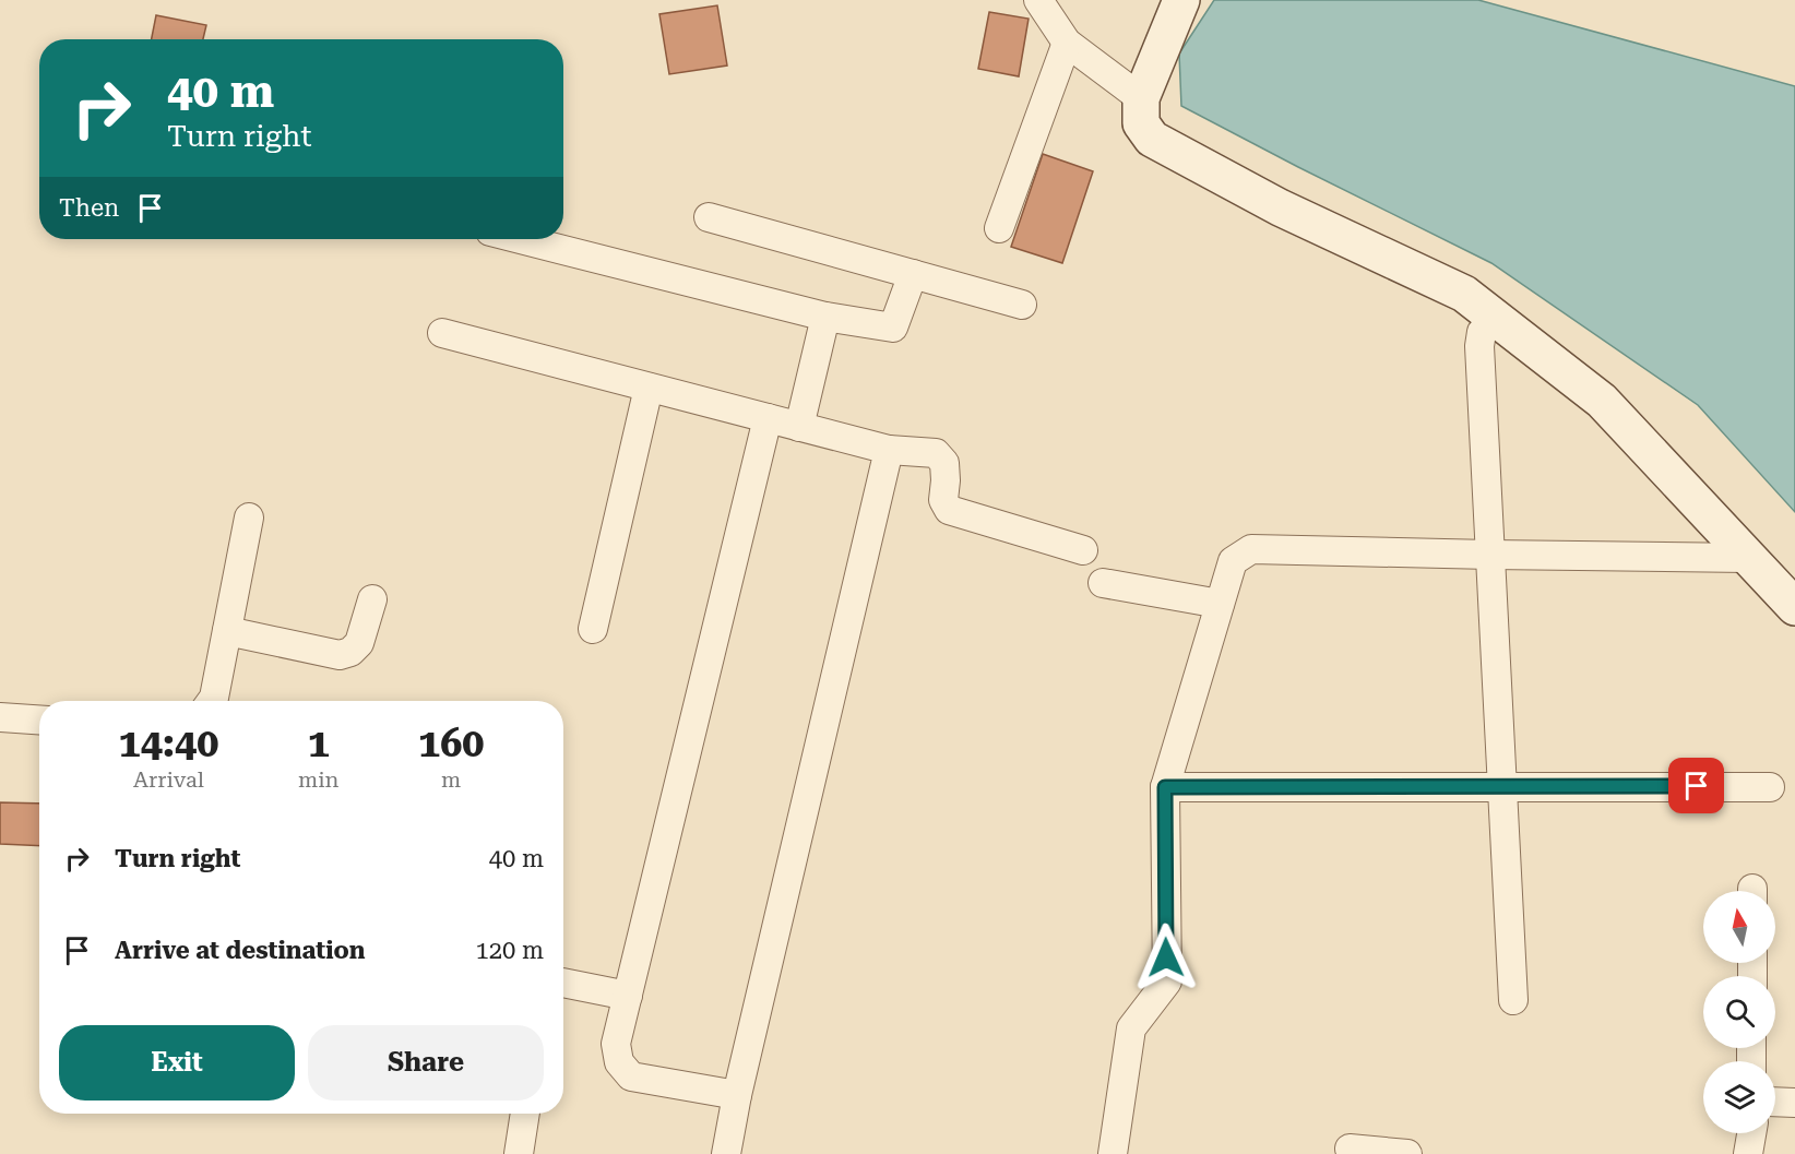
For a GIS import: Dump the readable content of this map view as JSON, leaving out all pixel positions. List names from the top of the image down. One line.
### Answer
{"north":"top","page":{"turn":["40 m","Turn right"],"then":"Then","eta":["14:40","Arrival","1","min","160","m"],"list":[{"name":"Turn right","value":"40 m"},{"name":"Arrive at destination","value":"120 m"}],"buttons":["Exit","Share"]}}
